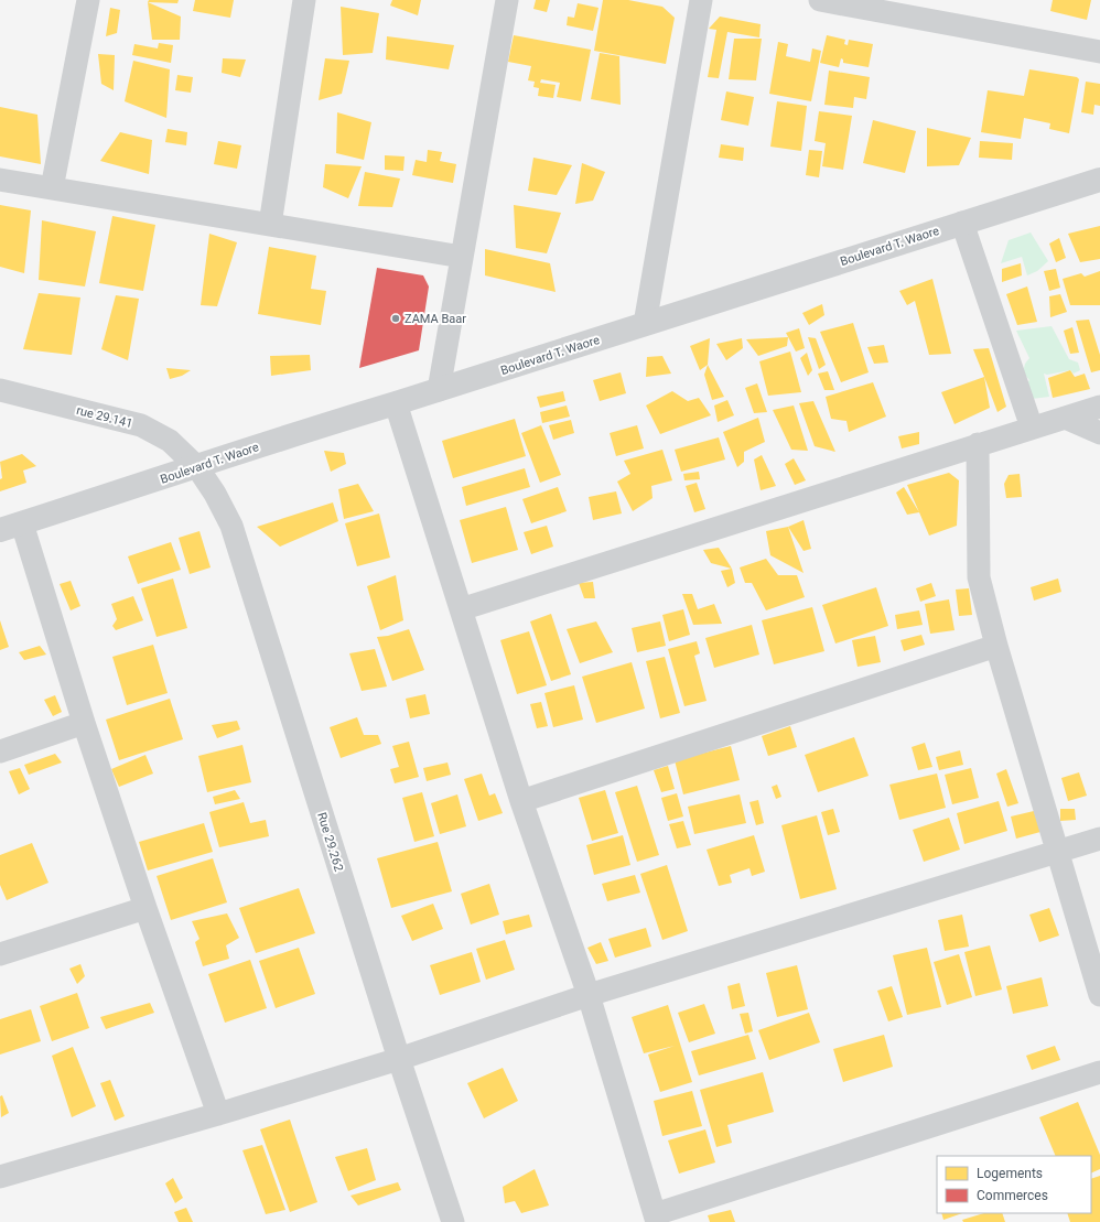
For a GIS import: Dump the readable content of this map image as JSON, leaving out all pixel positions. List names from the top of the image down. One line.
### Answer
{"streets":{"street":["Boulevard T. Waore","rue 29.141","Rue 29.262"]},"crossings":[["Boulevard T. Waore","rue 29.141"],["Boulevard T. Waore","Rue 29.262"],["rue 29.141","Rue 29.262"]],"places":["ZAMA Baar"],"legend":["Logements","Commerces"]}
